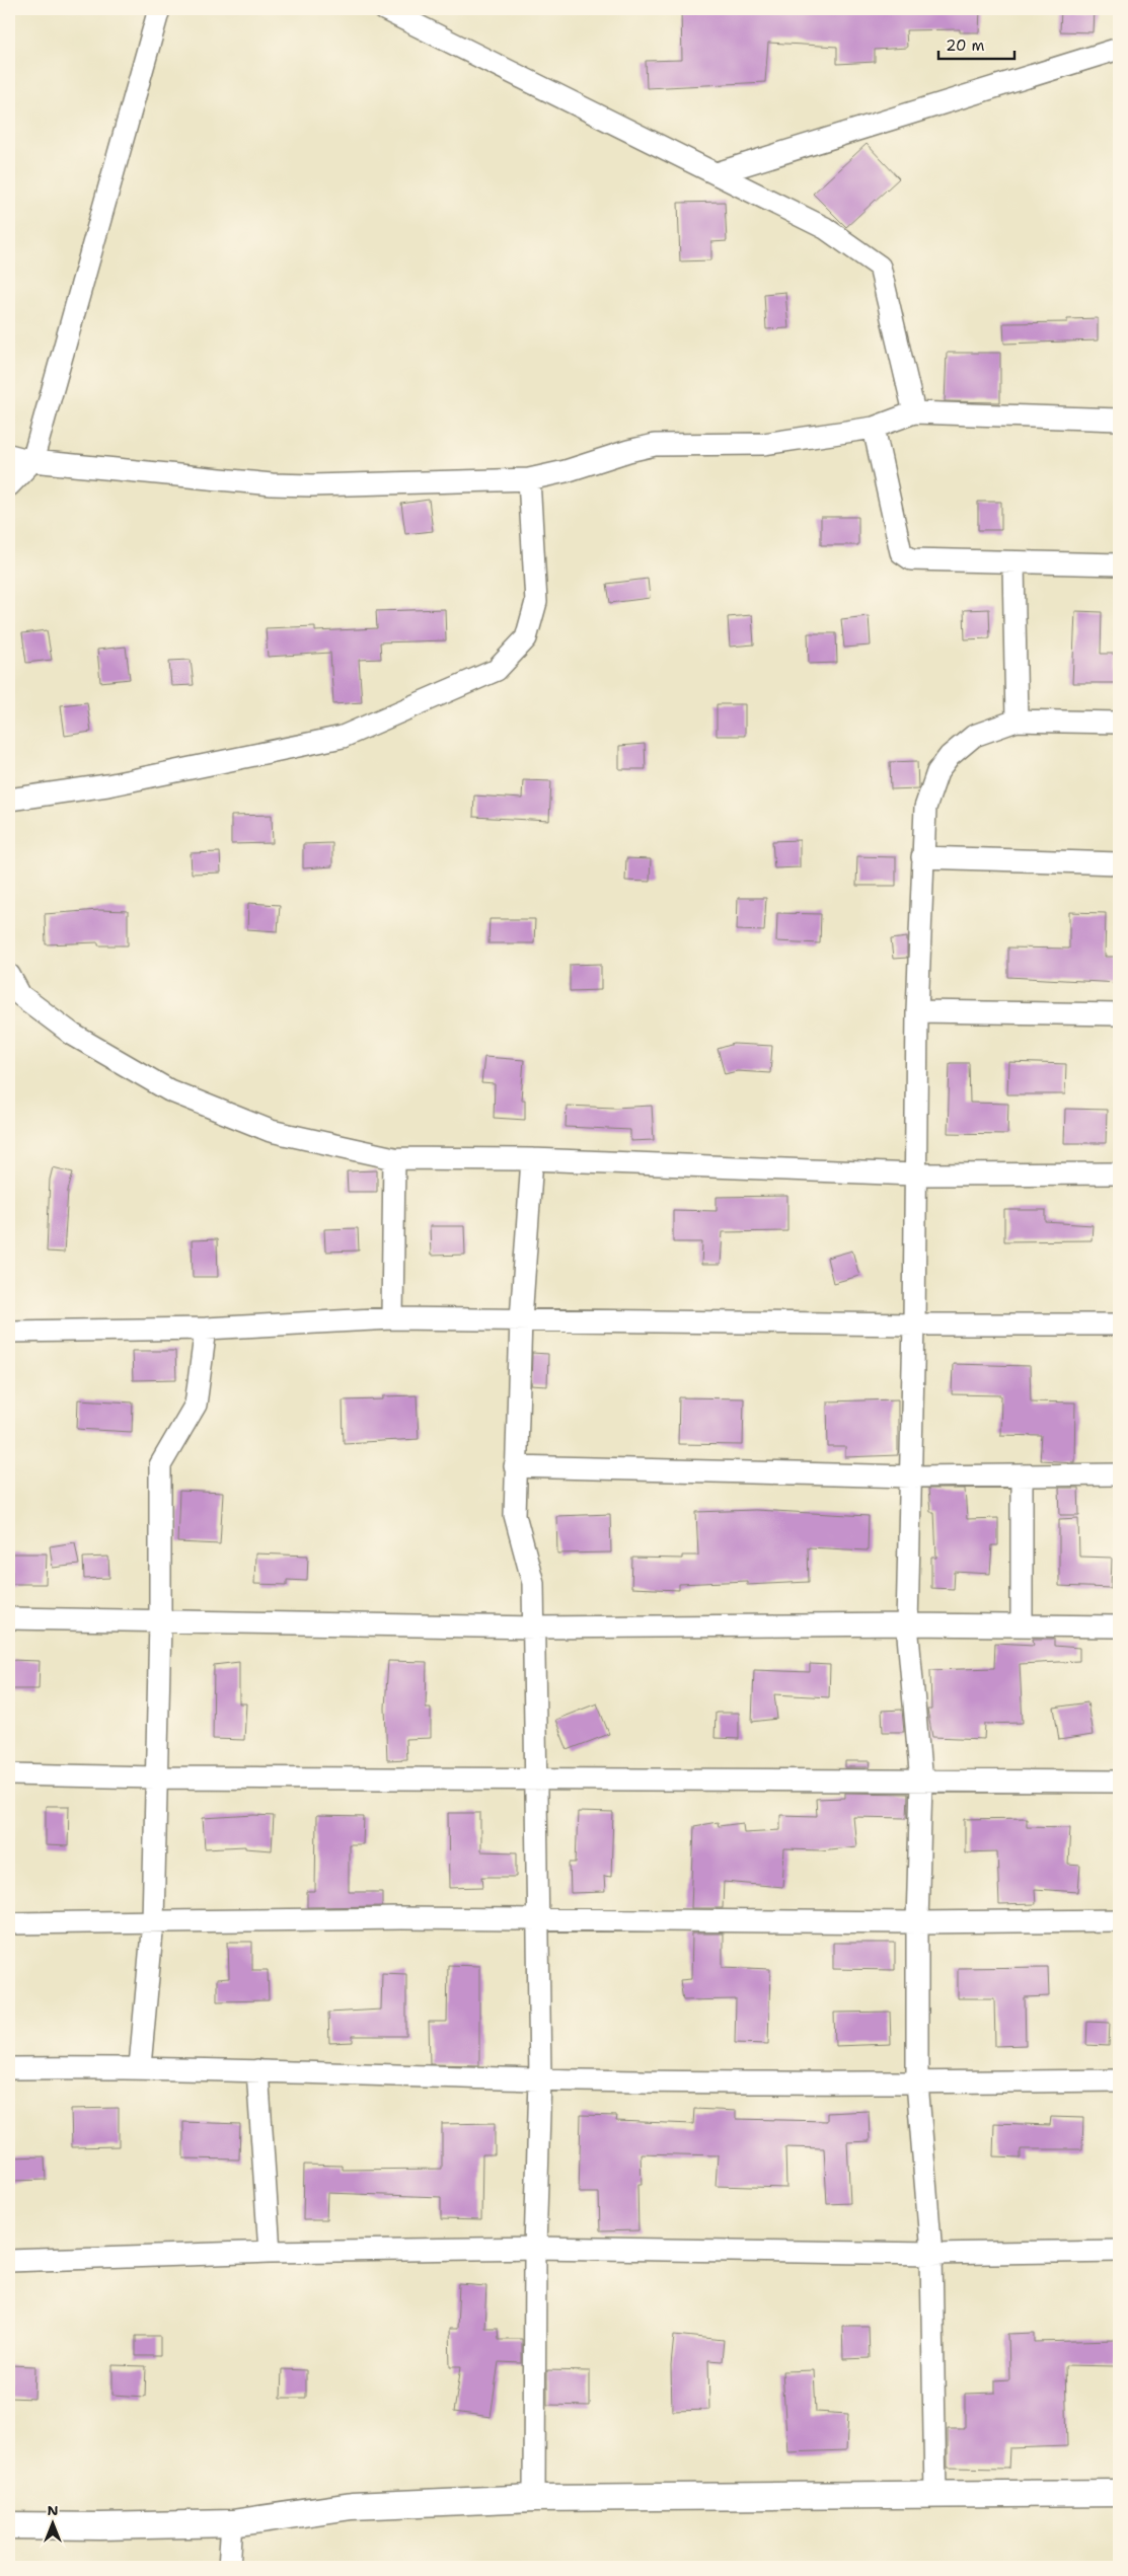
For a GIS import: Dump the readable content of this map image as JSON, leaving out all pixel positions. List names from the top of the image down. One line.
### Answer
{"scale_bar":"20 m","north":"top"}
